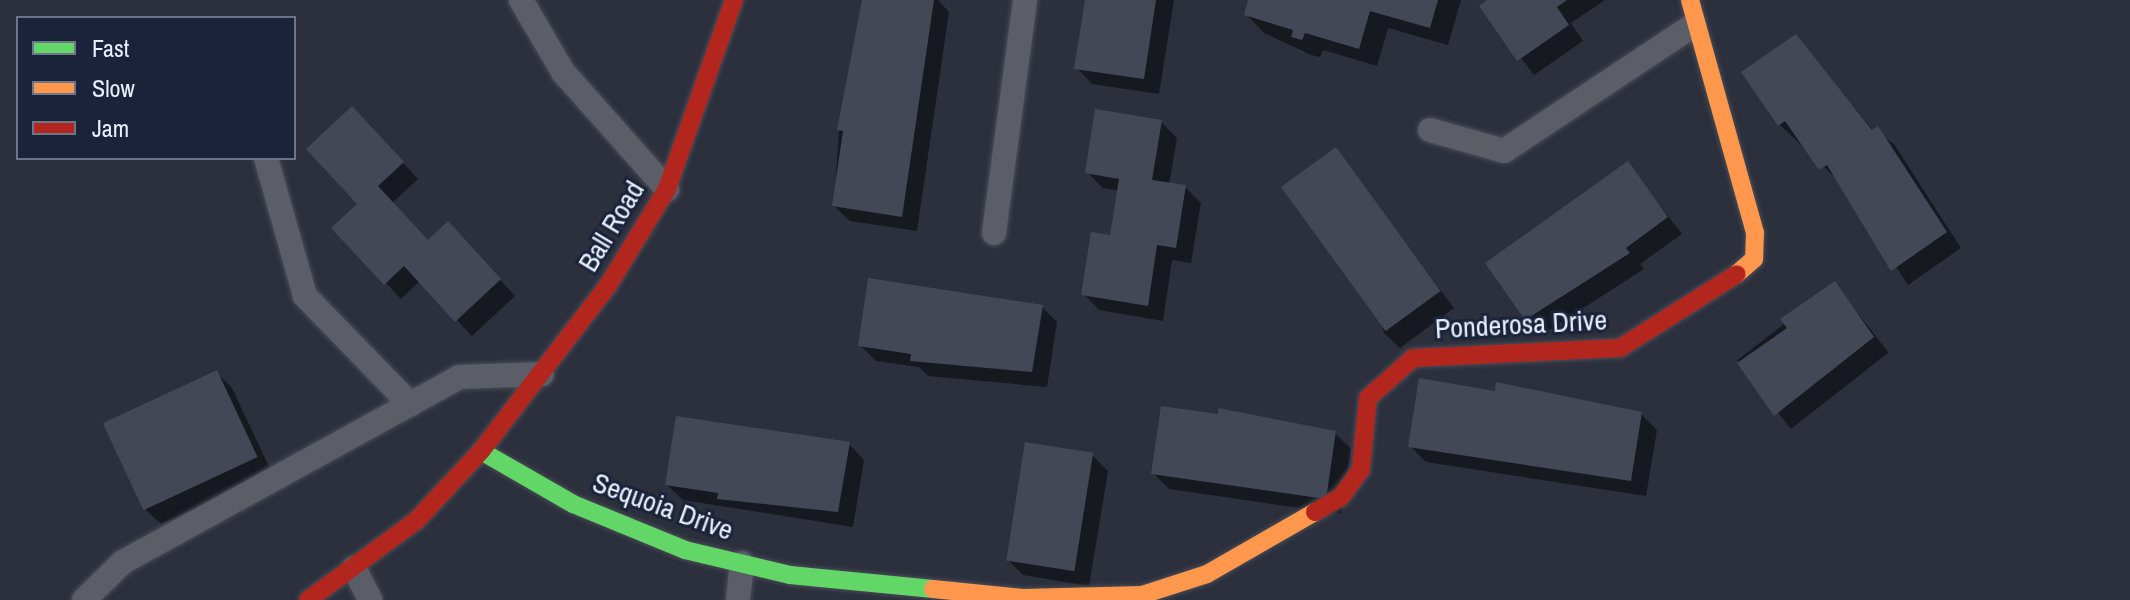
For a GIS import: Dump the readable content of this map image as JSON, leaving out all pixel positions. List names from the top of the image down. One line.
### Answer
{"streets":{"street":["Ball Road","Ponderosa Drive","Sequoia Drive"]},"crossings":[["Ball Road","Sequoia Drive"],["Ponderosa Drive","Sequoia Drive"]],"legend":["Fast","Slow","Jam"]}
